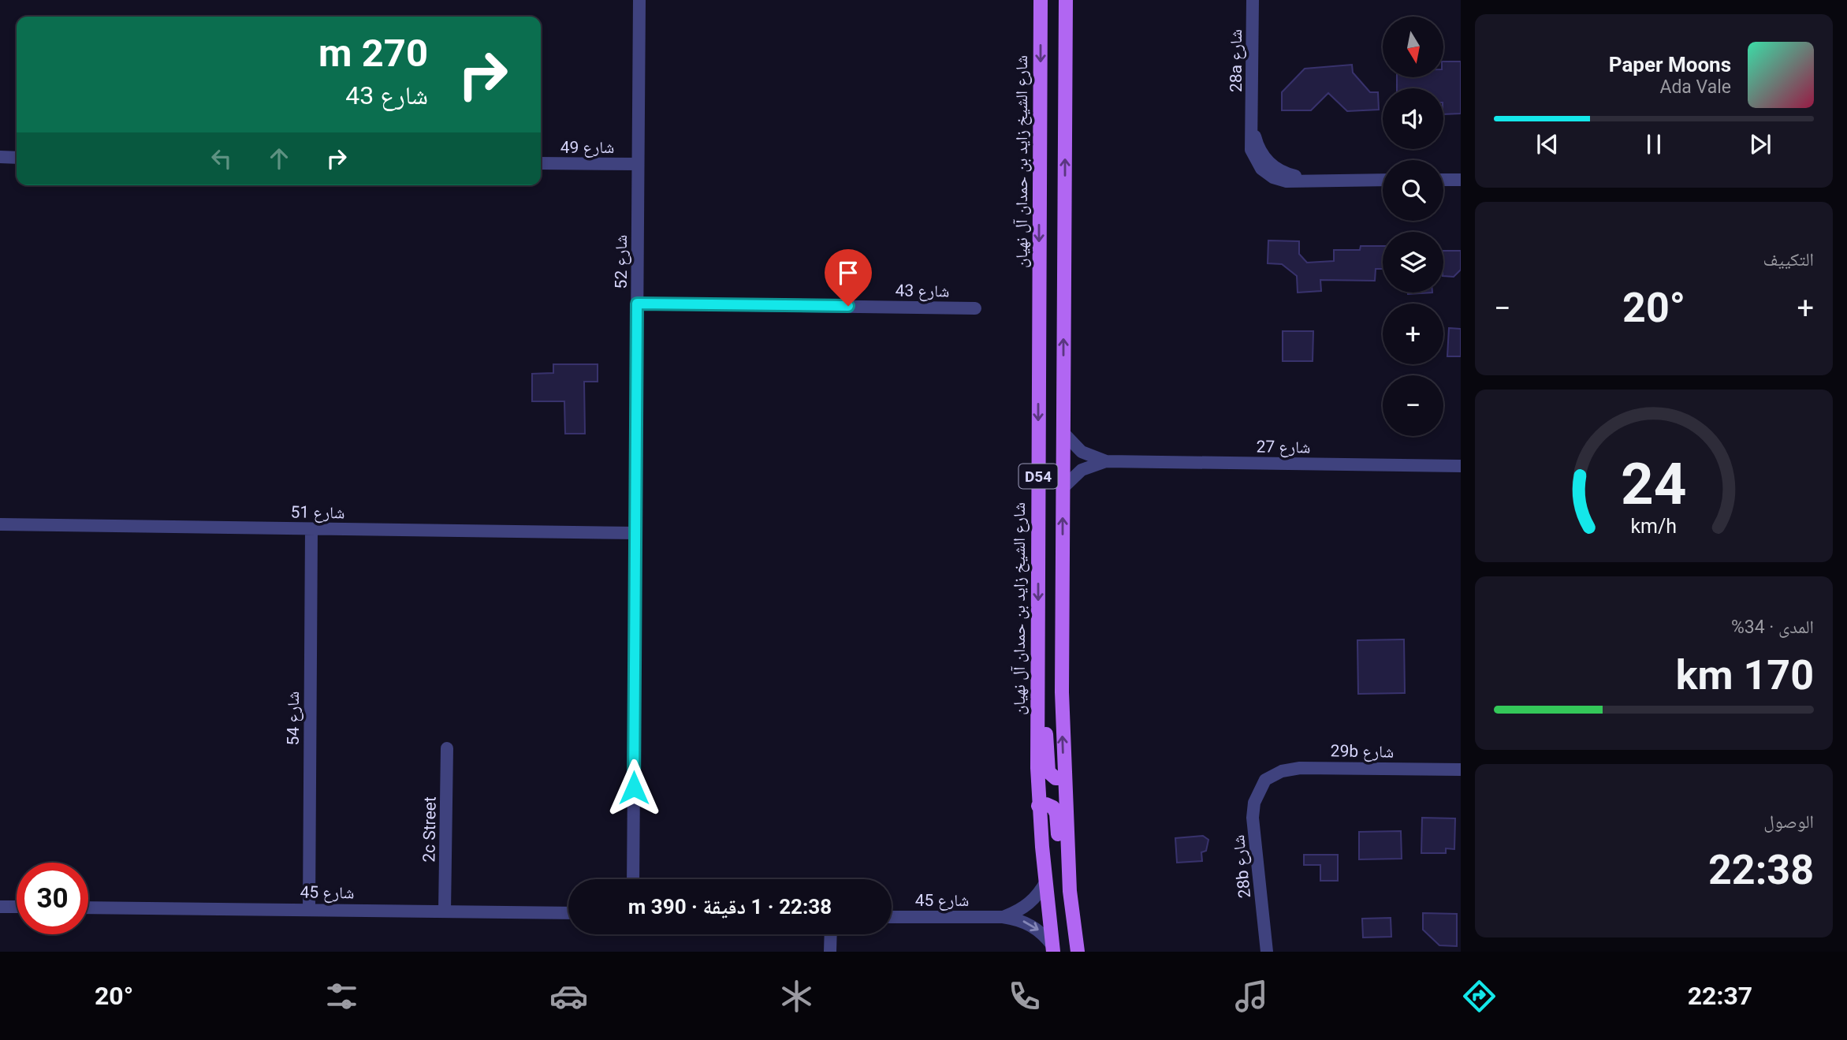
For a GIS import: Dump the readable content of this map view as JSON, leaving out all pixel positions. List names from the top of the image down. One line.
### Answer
{"streets":{"main road":["شارع الشيخ زايد بن حمدان آل نهيان","D54"],"street":["28a شارع","شارع 49","شارع 52","شارع 43","شارع 27","شارع 51","شارع 54","29b شارع","2c Street","28b شارع","شارع 45"]},"crossings":[["شارع 49","شارع 52"],["شارع الشيخ زايد بن حمدان آل نهيان","شارع 45"],["شارع 52","شارع 43"],["شارع 52","شارع 51"],["شارع 27","D54"],["شارع 51","شارع 54"],["شارع 54","شارع 45"],["29b شارع","28b شارع"],["2c Street","شارع 45"]],"north":"bottom","page":{"map_buttons":["+","−"],"turn":["270 m","شارع 43"],"song":["Paper Moons","Ada Vale"],"tile":["التكييف",["المدى · 34%","170 km"],["الوصول","22:38"]],"heat":["−","20°","+"],"limit":"30","trip":"22:38 · 1 دقيقة · 390 m","tabs":["22:37","20°"],"gauge":["24","km/h"]}}
